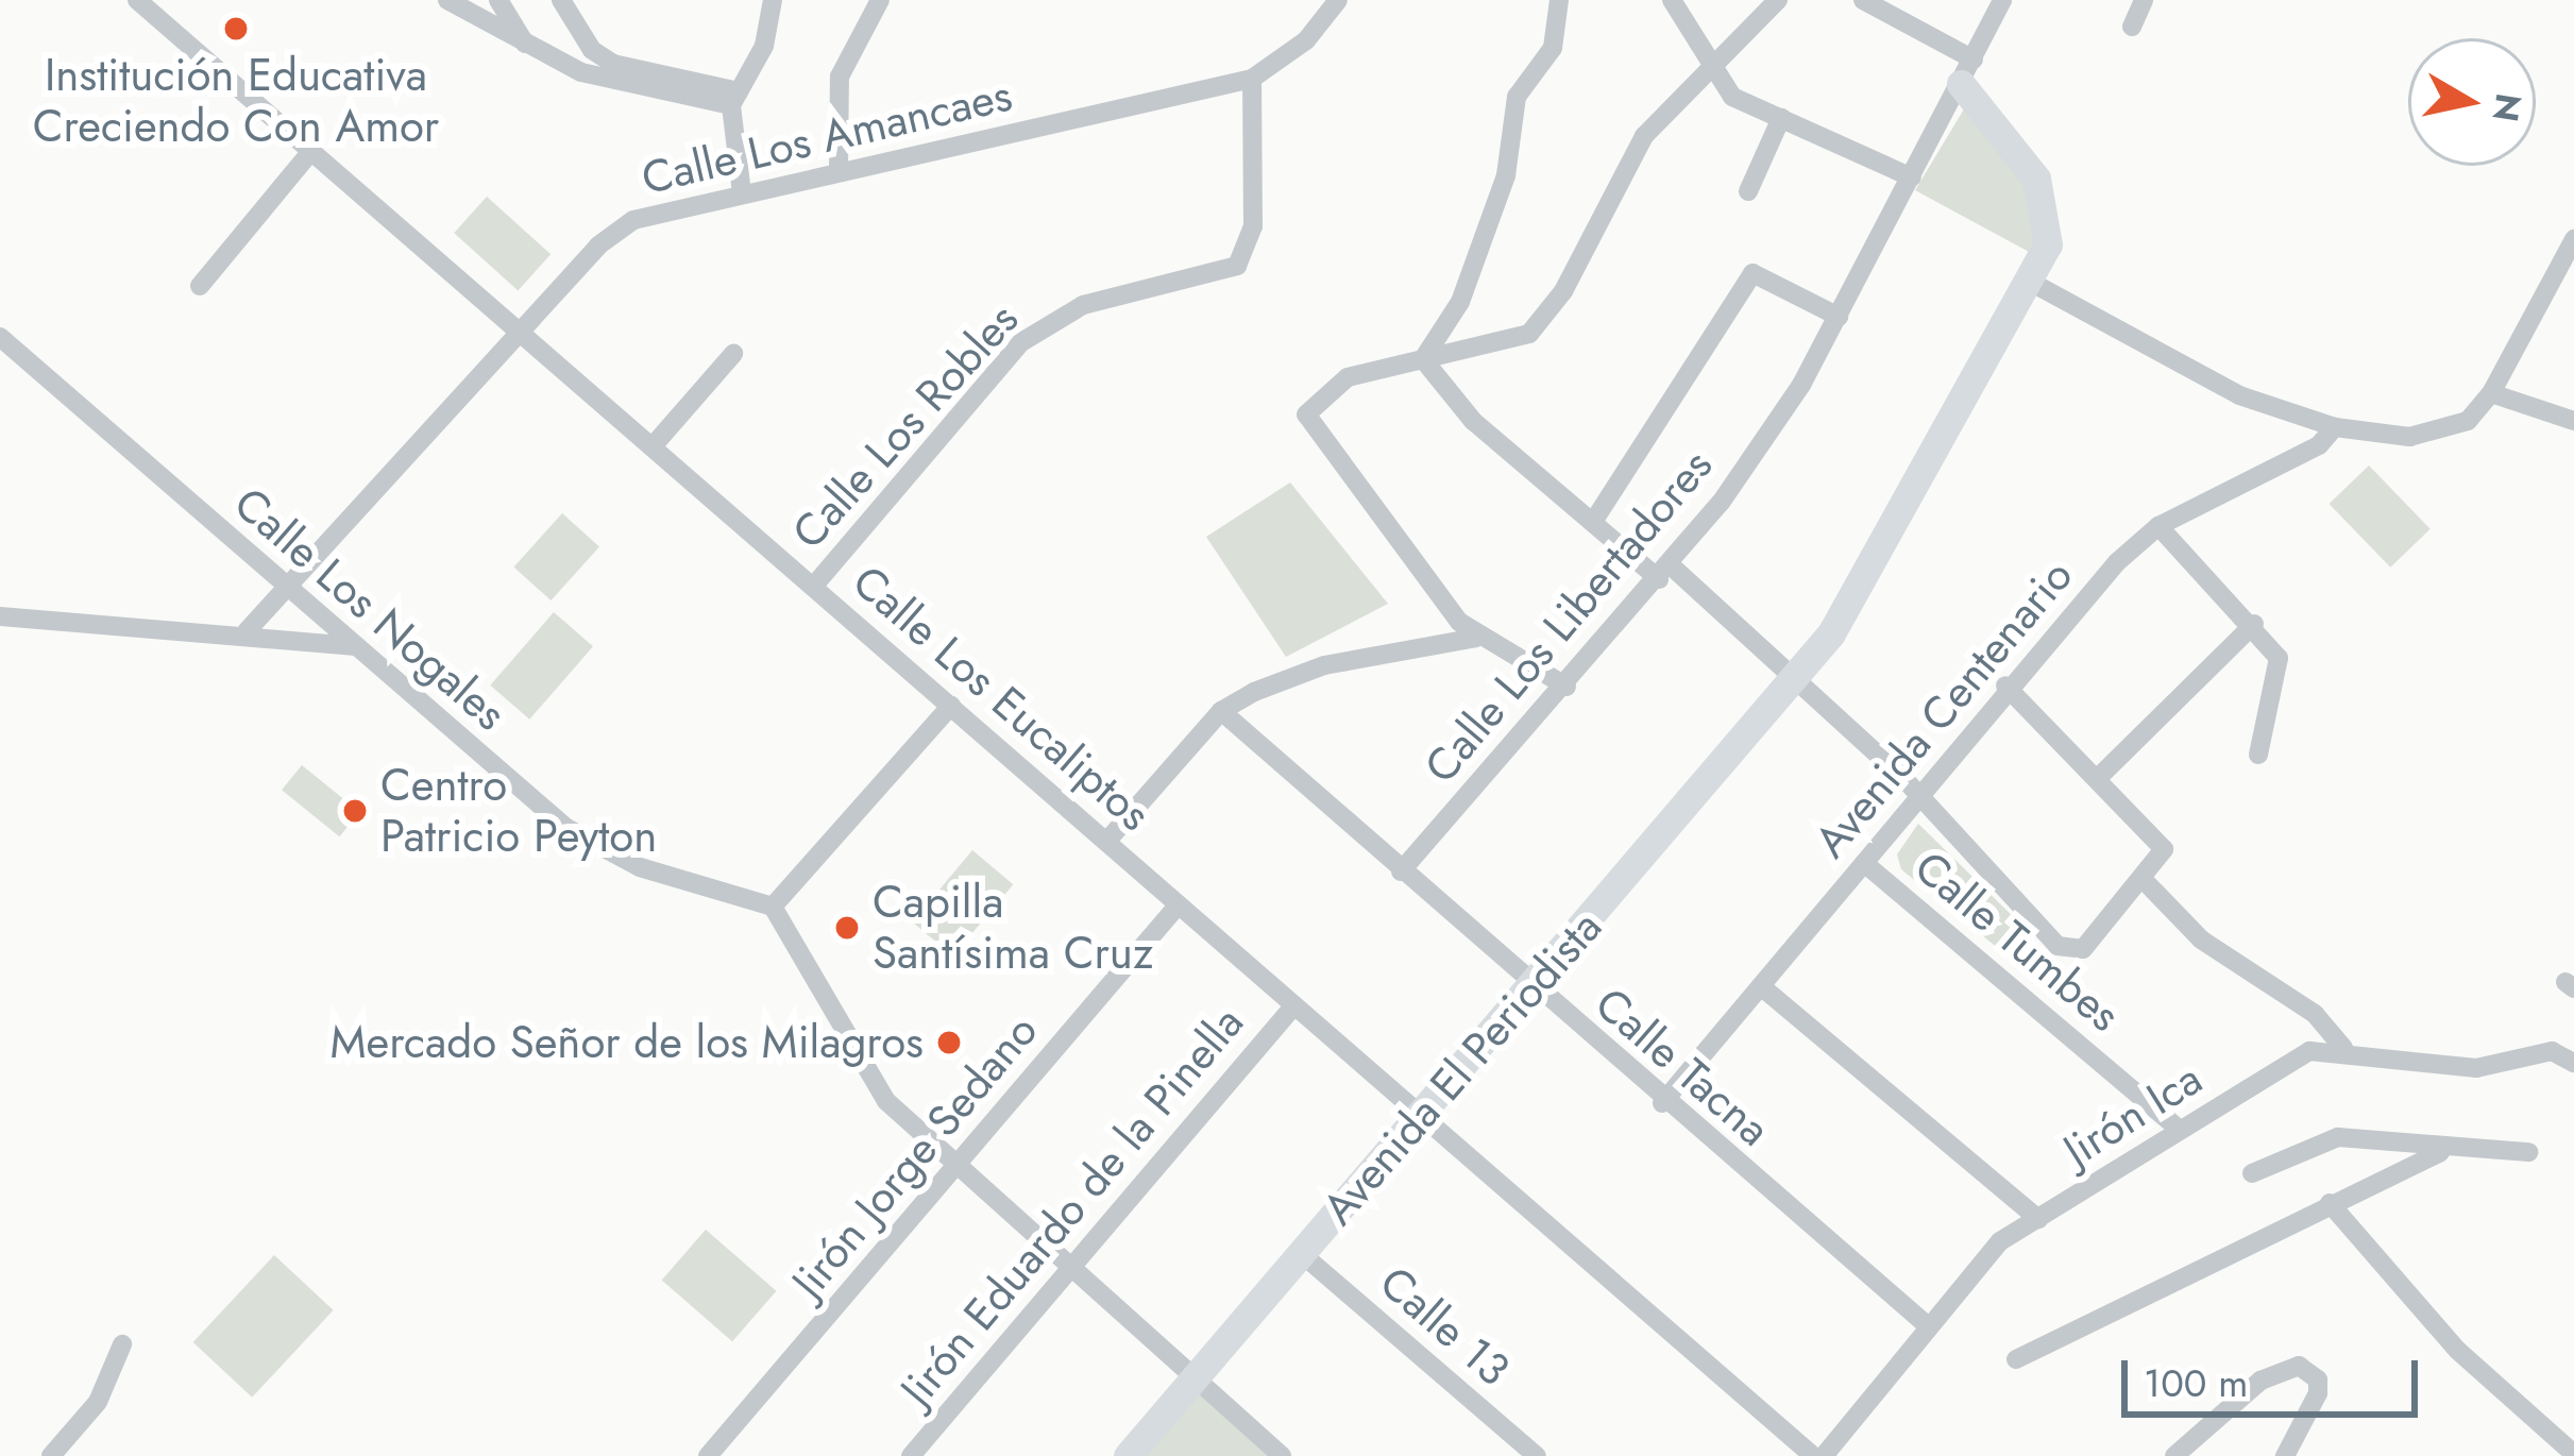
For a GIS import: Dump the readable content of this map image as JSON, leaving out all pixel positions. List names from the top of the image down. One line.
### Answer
{"streets":{"street":["Calle Los Amancaes","Calle Los Robles","Calle Los Nogales","Calle Los Libertadores","Calle Los Eucaliptos","Avenida Centenario","Calle Tumbes","Calle Tacna","Avenida El Periodista","Jirón Ica","Jirón Jorge Sedano","Jirón Eduardo de la Pinella","Calle 13"]},"crossings":[["Calle Los Amancaes","Calle Los Robles"],["Calle Los Amancaes","Calle Los Nogales"],["Calle Los Amancaes","Calle Los Eucaliptos"],["Calle Los Robles","Calle Los Eucaliptos"],["Calle Los Libertadores","Calle Tacna"],["Calle Los Libertadores","Avenida El Periodista"],["Calle Los Eucaliptos","Avenida El Periodista"],["Calle Los Eucaliptos","Jirón Jorge Sedano"],["Calle Los Eucaliptos","Jirón Eduardo de la Pinella"],["Avenida Centenario","Calle Tumbes"],["Avenida Centenario","Calle Tacna"],["Calle Tumbes","Jirón Ica"],["Calle Tacna","Avenida El Periodista"],["Calle Tacna","Jirón Ica"],["Avenida El Periodista","Calle 13"]],"places":["Institución Educativa Creciendo Con Amor","Centro Patricio Peyton","Capilla Santísima Cruz","Mercado Señor de los Milagros"],"scale_bar":"100 m","north":"right"}
